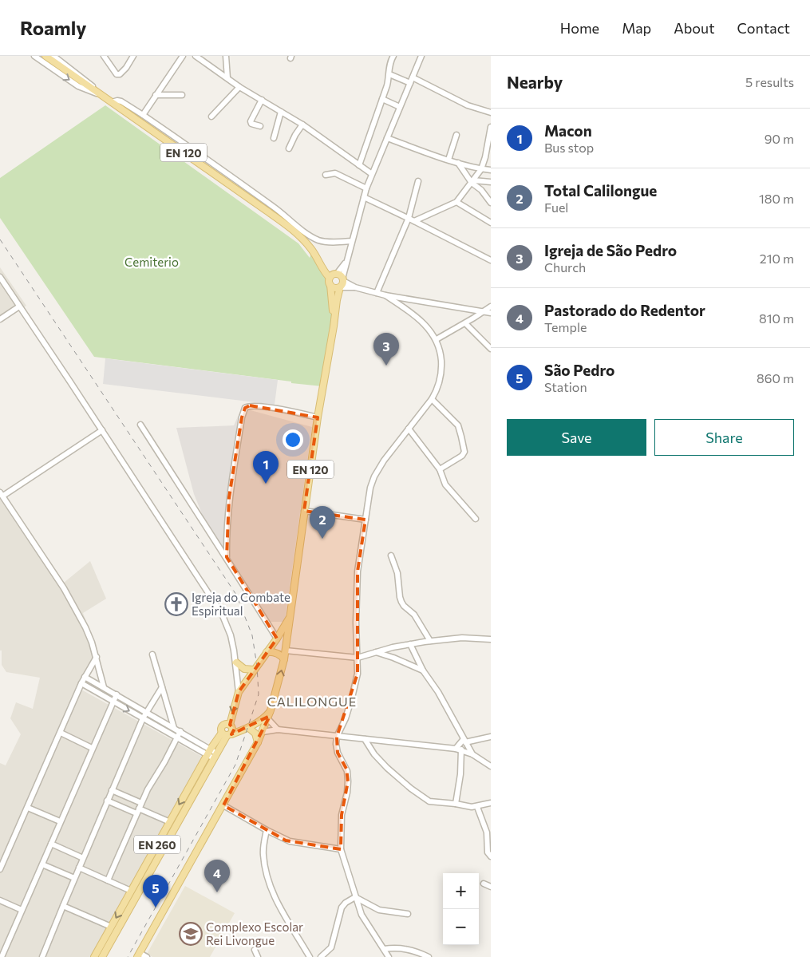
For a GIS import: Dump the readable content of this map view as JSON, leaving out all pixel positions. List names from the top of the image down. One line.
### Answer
{"streets":{"main road":["EN 120","EN 260"]},"crossings":[["EN 120","EN 260"]],"districts":["CALILONGUE"],"parks":["Cemiterio"],"places":{"church":["Igreja do Combate Espiritual"],"school or university":["Complexo Escolar Rei Livongue"]},"page":{"header":"Roamly","nav":["Home","Map","About","Contact"],"heading":["Nearby","5 results"],"list":[{"mark":"1","name":"Macon","note":"Bus stop","value":"90 m"},{"mark":"2","name":"Total Calilongue","note":"Fuel","value":"180 m"},{"mark":"3","name":"Igreja de São Pedro","note":"Church","value":"210 m"},{"mark":"4","name":"Pastorado do Redentor","note":"Temple","value":"810 m"},{"mark":"5","name":"São Pedro","note":"Station","value":"860 m"}],"pins":["3","1","2","4","5"],"buttons":["Save","Share"],"map_buttons":["+","−"]}}
